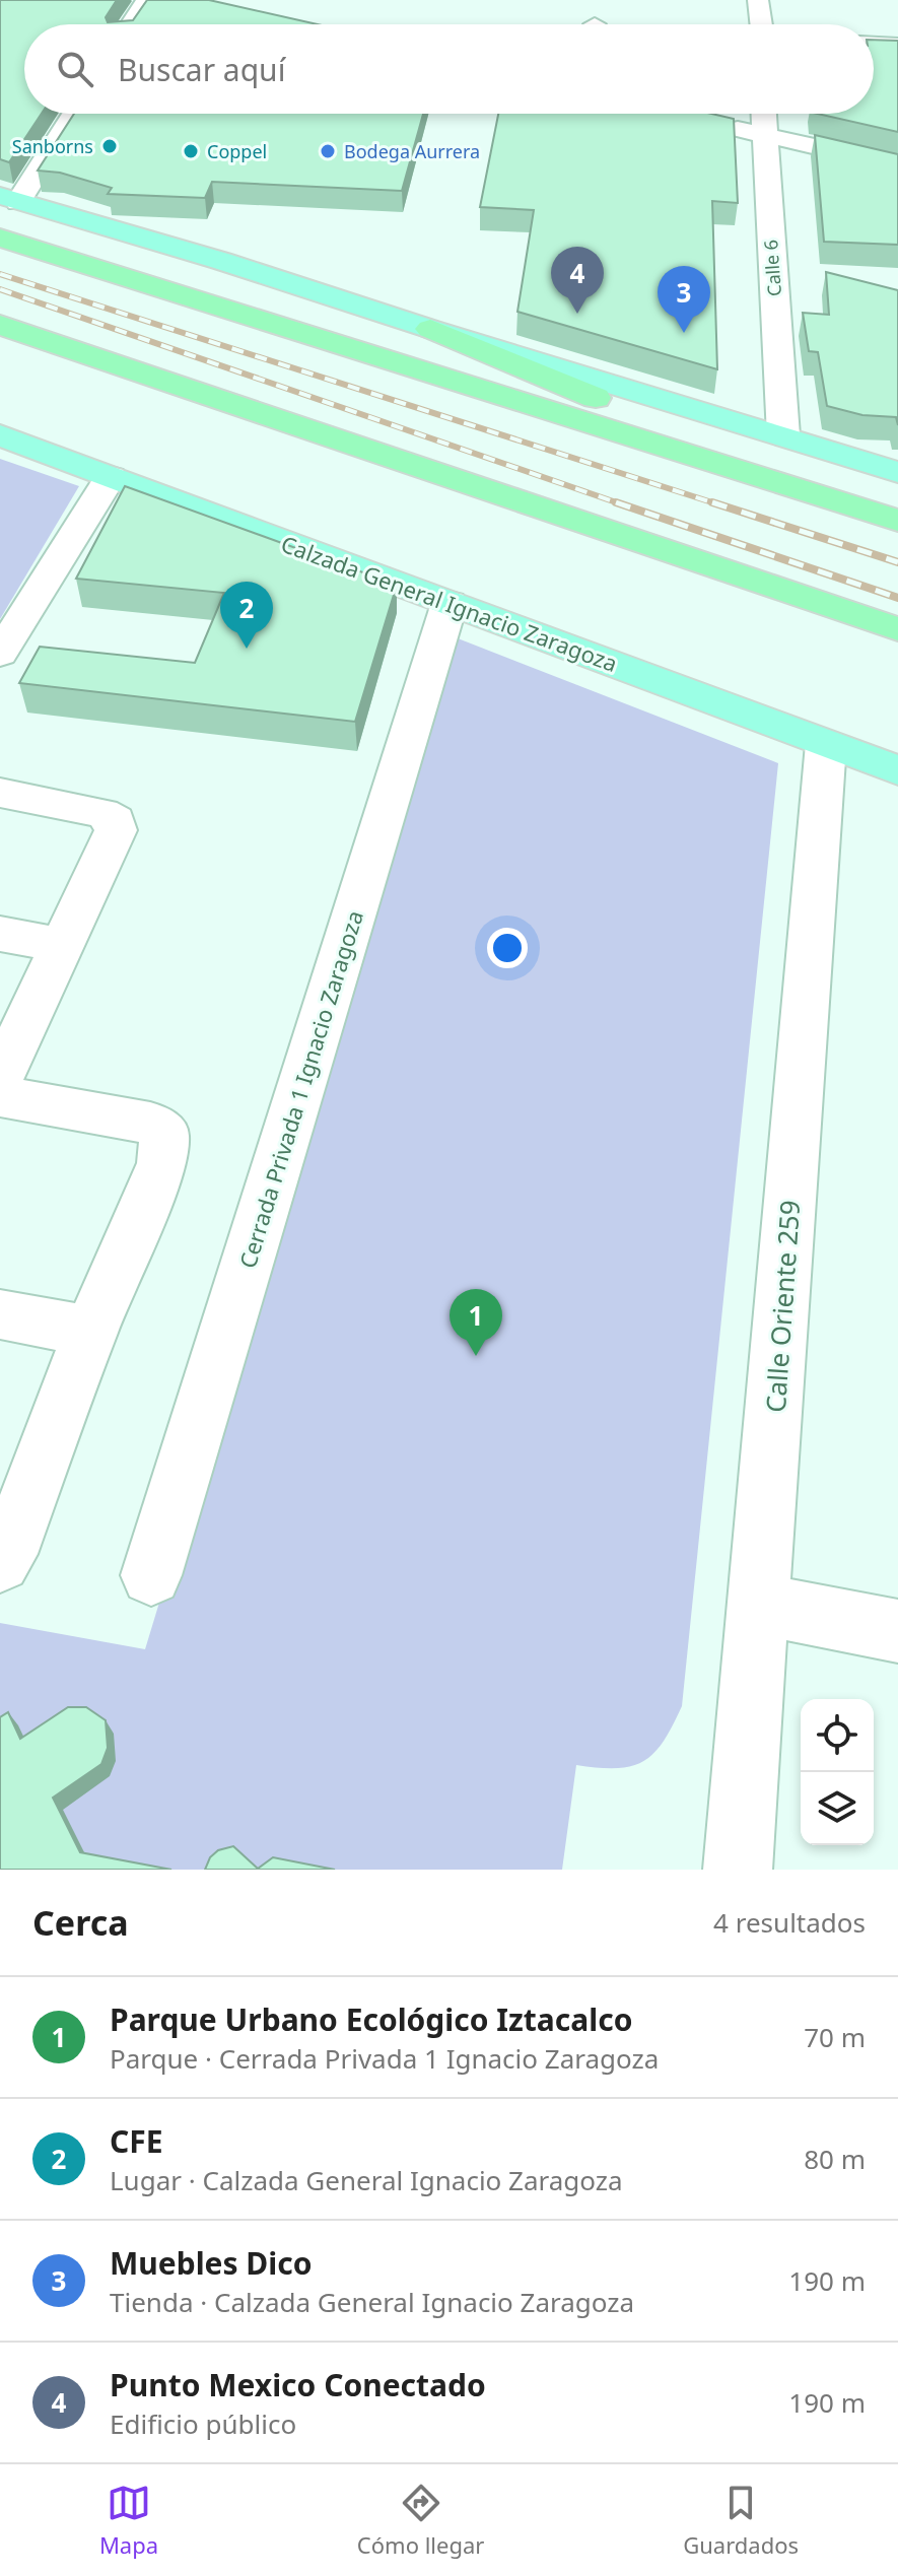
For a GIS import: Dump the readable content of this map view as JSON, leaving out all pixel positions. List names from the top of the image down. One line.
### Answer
{"streets":{"main road":["Calzada General Ignacio Zaragoza"],"street":["Calle 6","Cerrada Privada 1 Ignacio Zaragoza","Calle Oriente 259"]},"crossings":[["Calzada General Ignacio Zaragoza","Cerrada Privada 1 Ignacio Zaragoza"],["Calzada General Ignacio Zaragoza","Calle Oriente 259"]],"places":["Sanborns","Coppel","Bodega Aurrera"],"page":{"search":"Buscar aquí","pins":["4","3","2","1"],"heading":["Cerca","4 resultados"],"list":[{"mark":"1","name":"Parque Urbano Ecológico Iztacalco","note":"Parque · Cerrada Privada 1 Ignacio Zaragoza","value":"70 m"},{"mark":"2","name":"CFE","note":"Lugar · Calzada General Ignacio Zaragoza","value":"80 m"},{"mark":"3","name":"Muebles Dico","note":"Tienda · Calzada General Ignacio Zaragoza","value":"190 m"},{"mark":"4","name":"Punto Mexico Conectado","note":"Edificio público","value":"190 m"}],"nav":["Mapa","Cómo llegar","Guardados"]}}
